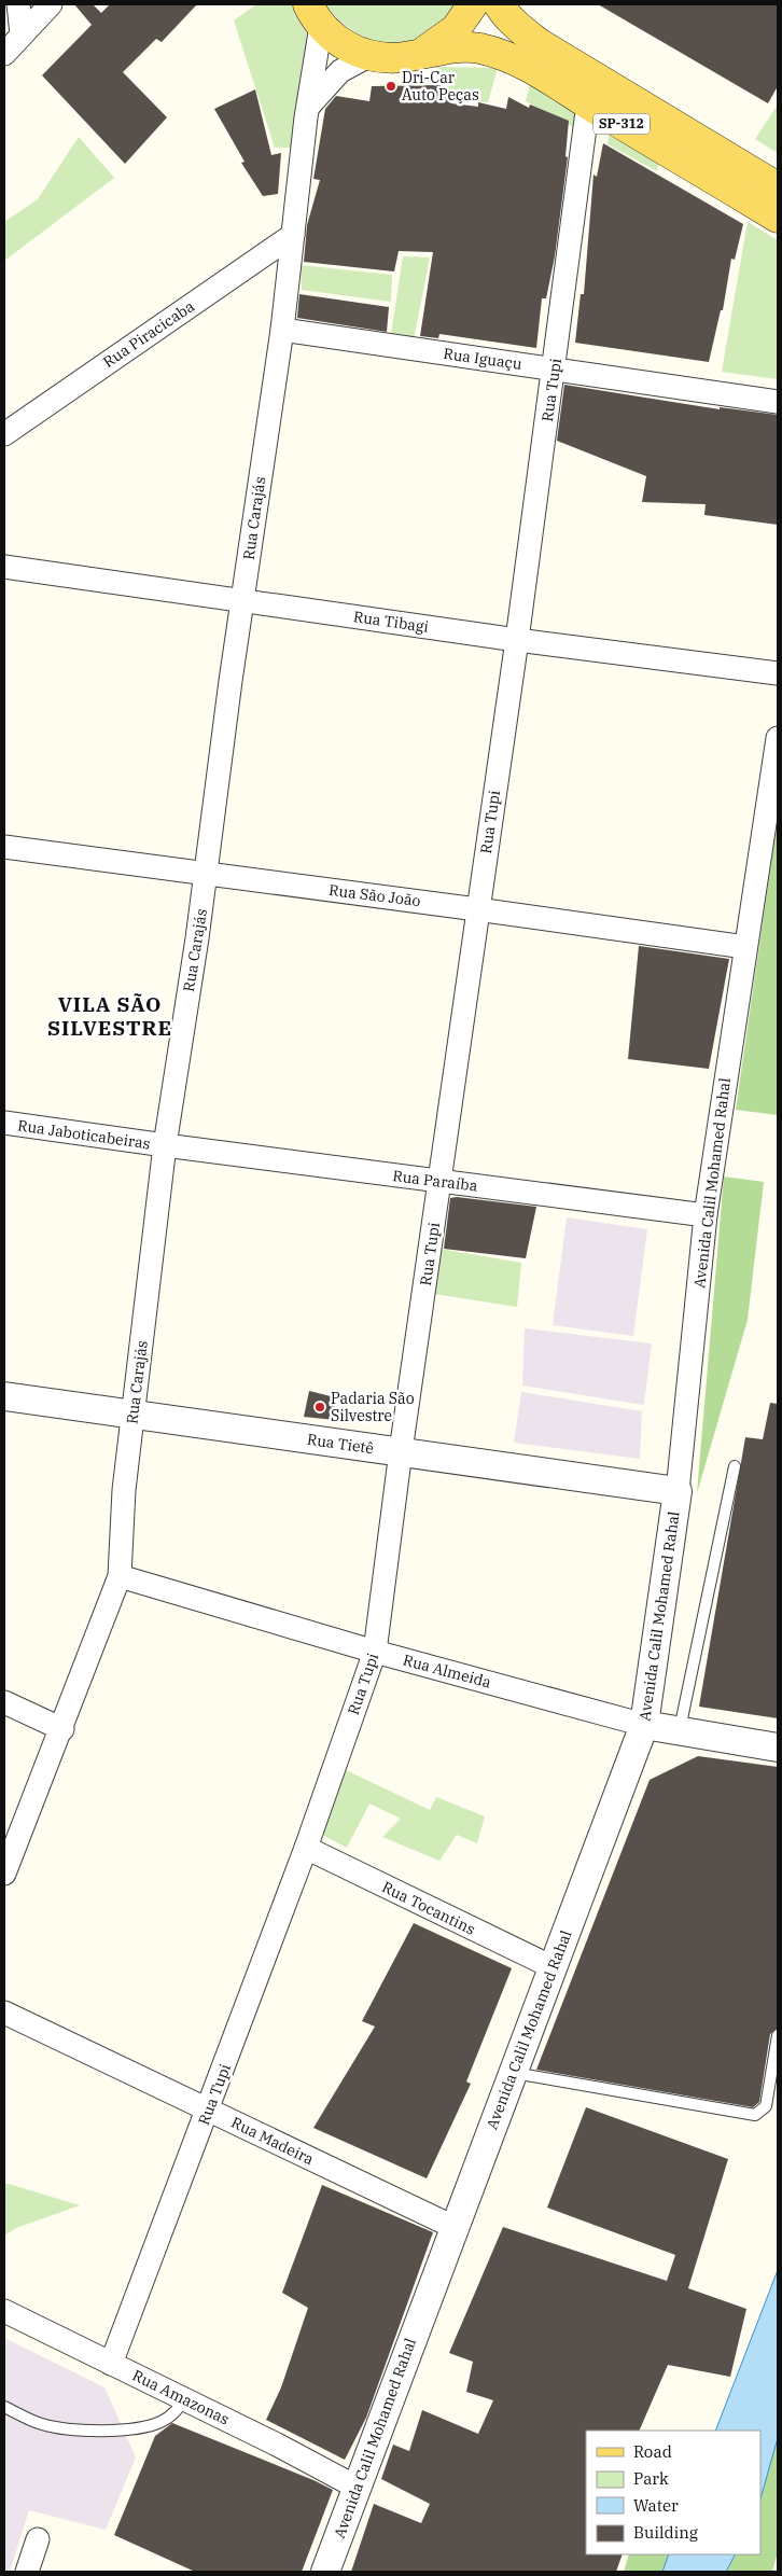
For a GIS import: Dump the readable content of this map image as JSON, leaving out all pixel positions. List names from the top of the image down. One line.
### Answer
{"streets":{"main road":["SP-312"],"street":["Rua Piracicaba","Rua Iguaçu","Rua Tupi","Rua Carajás","Rua Tibagi","Rua São João","Rua Jaboticabeiras","Rua Paraíba","Avenida Calil Mohamed Rahal","Rua Tietê","Rua Almeida","Rua Tocantins","Rua Madeira","Rua Amazonas"]},"crossings":[["SP-312","Rua Tupi"],["SP-312","Rua Carajás"],["Rua Piracicaba","Rua Carajás"],["Rua Iguaçu","Rua Tupi"],["Rua Iguaçu","Rua Carajás"],["Rua Tupi","Rua Tibagi"],["Rua Tupi","Rua São João"],["Rua Tupi","Rua Paraíba"],["Rua Tupi","Rua Tietê"],["Rua Tupi","Rua Almeida"],["Rua Tupi","Rua Tocantins"],["Rua Tupi","Rua Madeira"],["Rua Tupi","Rua Amazonas"],["Rua Carajás","Rua Tibagi"],["Rua Carajás","Rua São João"],["Rua Carajás","Rua Jaboticabeiras"],["Rua Carajás","Rua Paraíba"],["Rua Carajás","Rua Tietê"],["Rua Carajás","Rua Almeida"],["Rua São João","Avenida Calil Mohamed Rahal"],["Rua Jaboticabeiras","Rua Paraíba"],["Rua Paraíba","Avenida Calil Mohamed Rahal"],["Avenida Calil Mohamed Rahal","Rua Tietê"],["Avenida Calil Mohamed Rahal","Rua Almeida"],["Avenida Calil Mohamed Rahal","Rua Tocantins"],["Avenida Calil Mohamed Rahal","Rua Madeira"],["Avenida Calil Mohamed Rahal","Rua Amazonas"]],"districts":["VILA SÃO SILVESTRE"],"places":["Dri-Car Auto Peças","Padaria São Silvestre"],"legend":["Road","Park","Water","Building"]}
